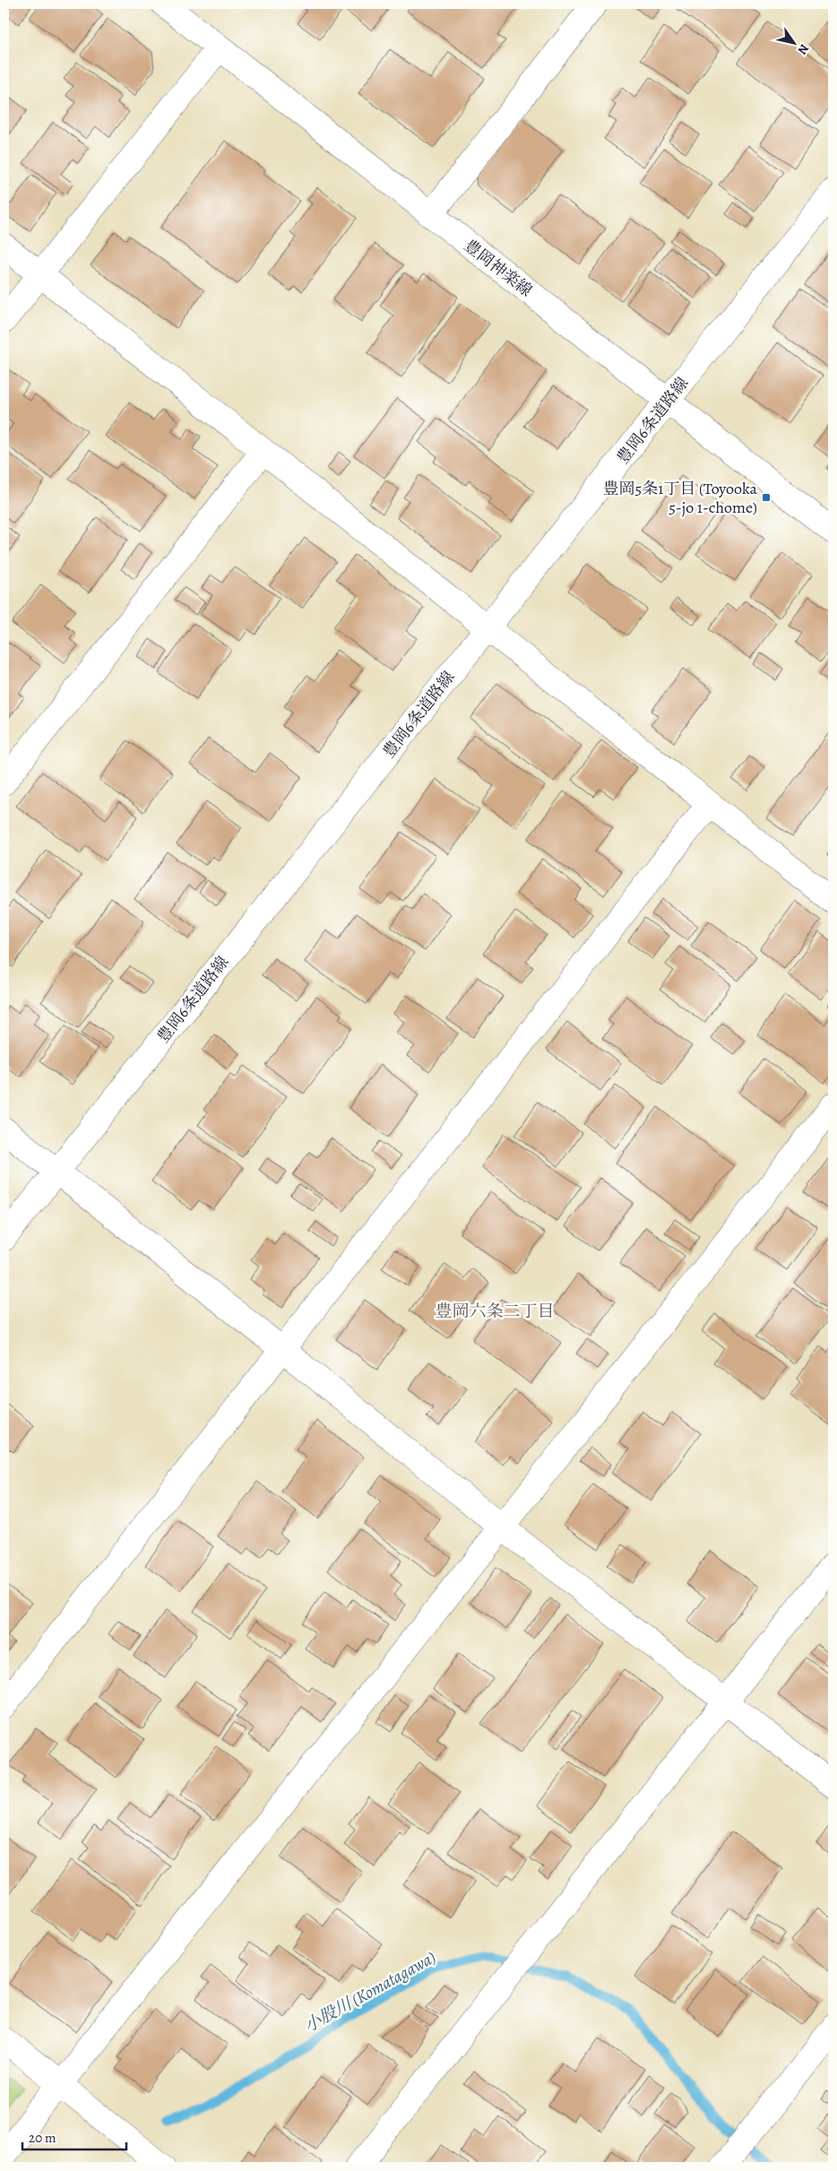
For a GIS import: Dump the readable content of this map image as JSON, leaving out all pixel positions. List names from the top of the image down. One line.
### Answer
{"streets":{"street":["豊岡神楽線","豊岡6条道路線"]},"crossings":[["豊岡神楽線","豊岡6条道路線"]],"districts":["豊岡六条二丁目"],"water":["小股川 (Komatagawa)"],"places":{"transit":["豊岡5条1丁目 (Toyooka 5-jo 1-chome)"]},"scale_bar":"20 m","north":"bottom right"}
